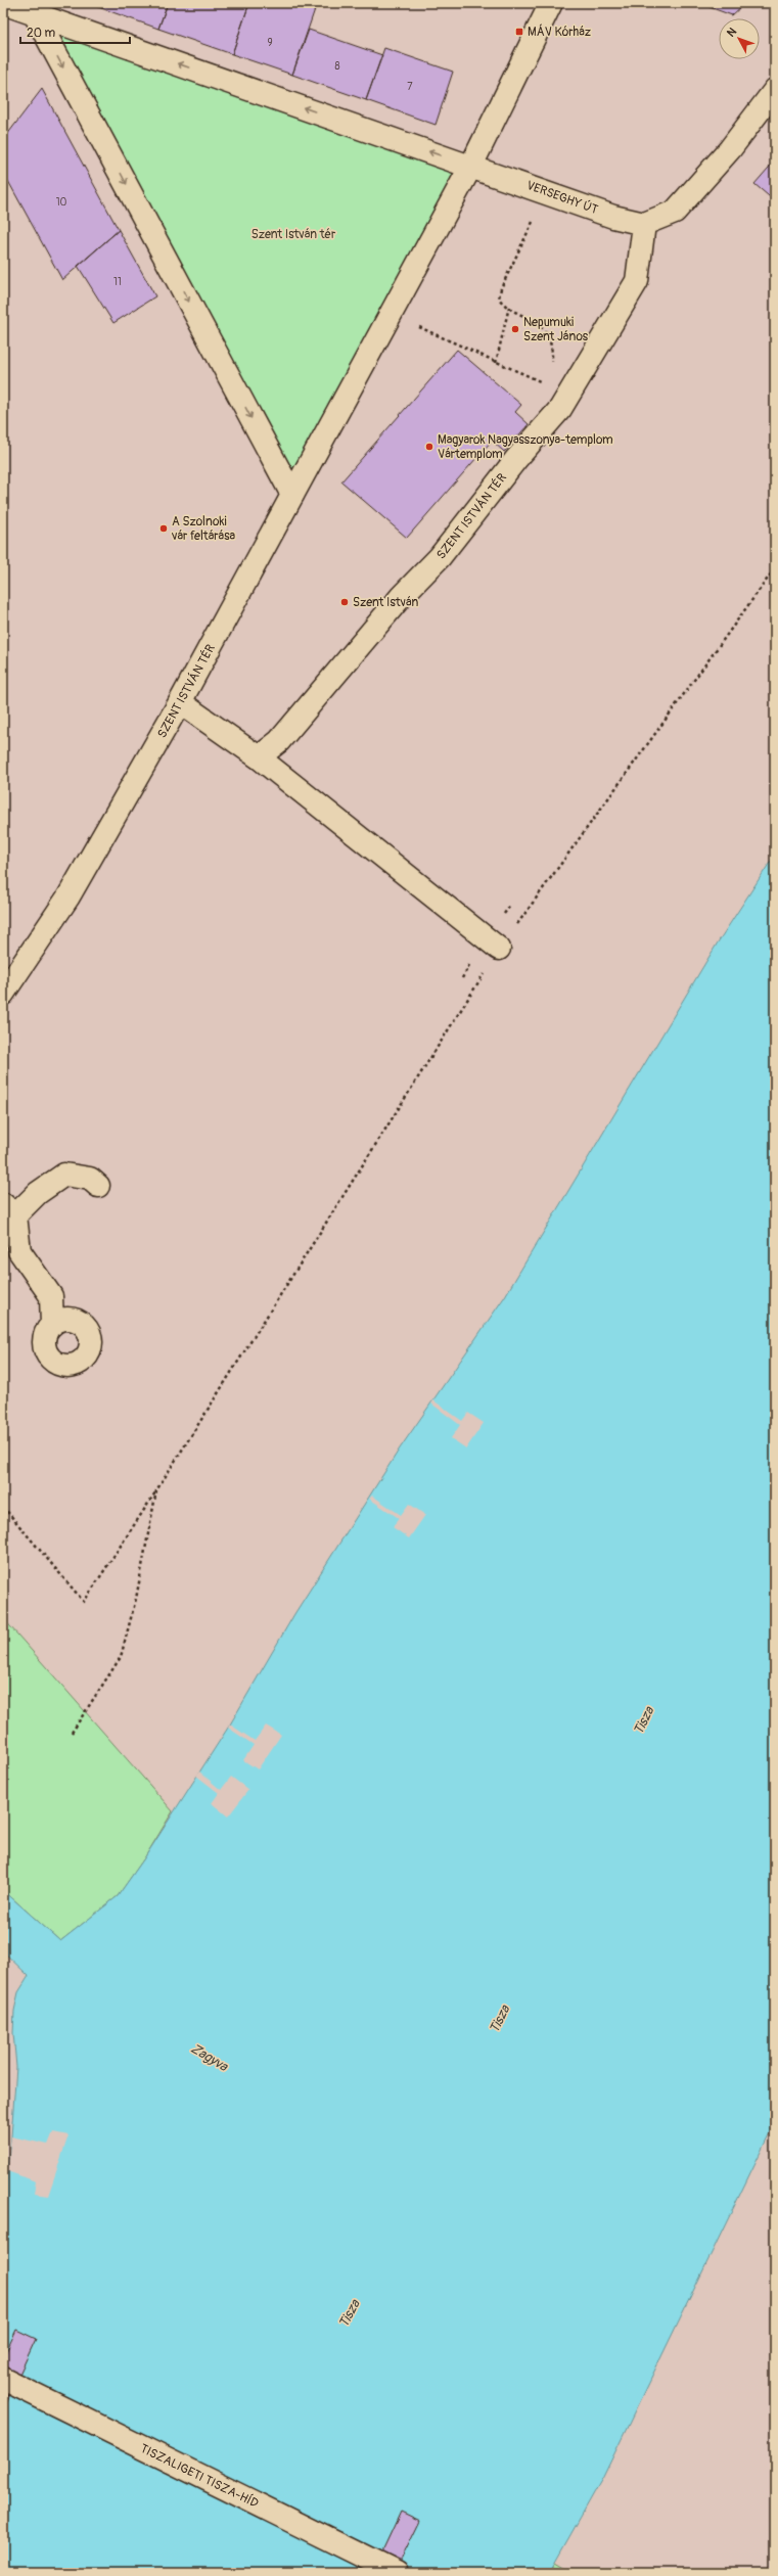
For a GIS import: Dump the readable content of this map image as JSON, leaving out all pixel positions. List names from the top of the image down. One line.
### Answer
{"streets":{"street":["VERSEGHY ÚT","SZENT ISTVÁN TÉR","TISZALIGETI TISZA-HÍD"]},"crossings":[["VERSEGHY ÚT","SZENT ISTVÁN TÉR"]],"water":["Tisza","Zagyva"],"parks":["Szent István tér"],"places":{"transit":["MÁV Kórház"],"other":["Nepumuki Szent János","Magyarok Nagyasszonya-templom Vártemplom","A Szolnoki vár feltárása","Szent István"]},"house_numbers":["9","8","7","10","11"],"scale_bar":"20 m","north":"top left"}
